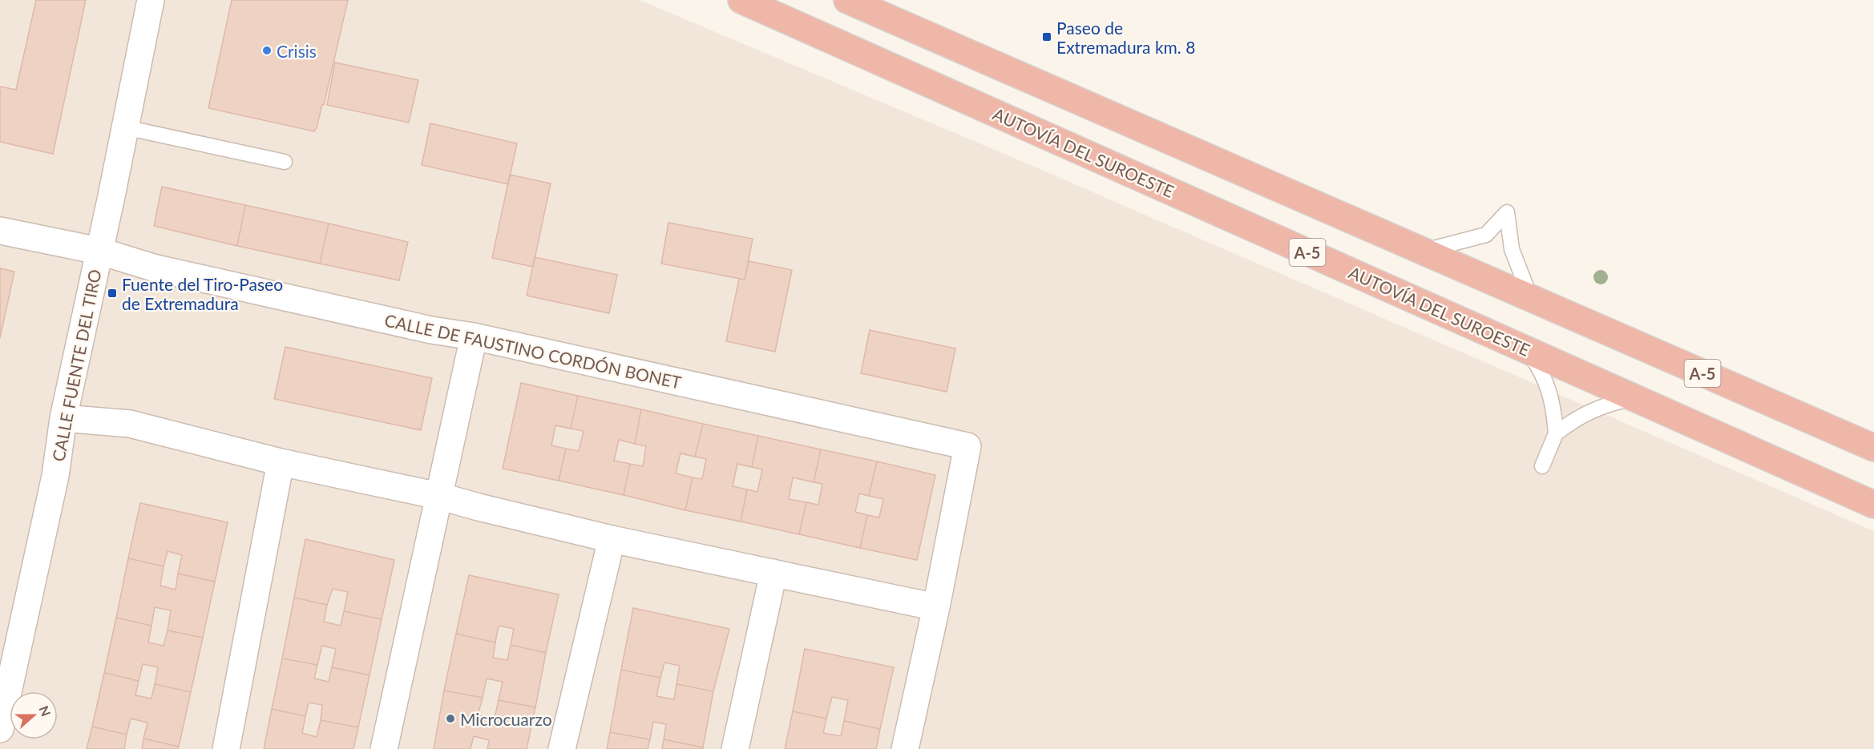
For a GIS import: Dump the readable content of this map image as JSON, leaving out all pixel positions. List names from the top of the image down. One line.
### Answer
{"streets":{"highway":["AUTOVÍA DEL SUROESTE","A-5"],"street":["CALLE DE FAUSTINO CORDÓN BONET","CALLE FUENTE DEL TIRO"]},"crossings":[["CALLE DE FAUSTINO CORDÓN BONET","CALLE FUENTE DEL TIRO"]],"places":{"transit":["Paseo de Extremadura km. 8","Fuente del Tiro-Paseo de Extremadura"],"other":["Crisis","Microcuarzo"]},"north":"right"}
